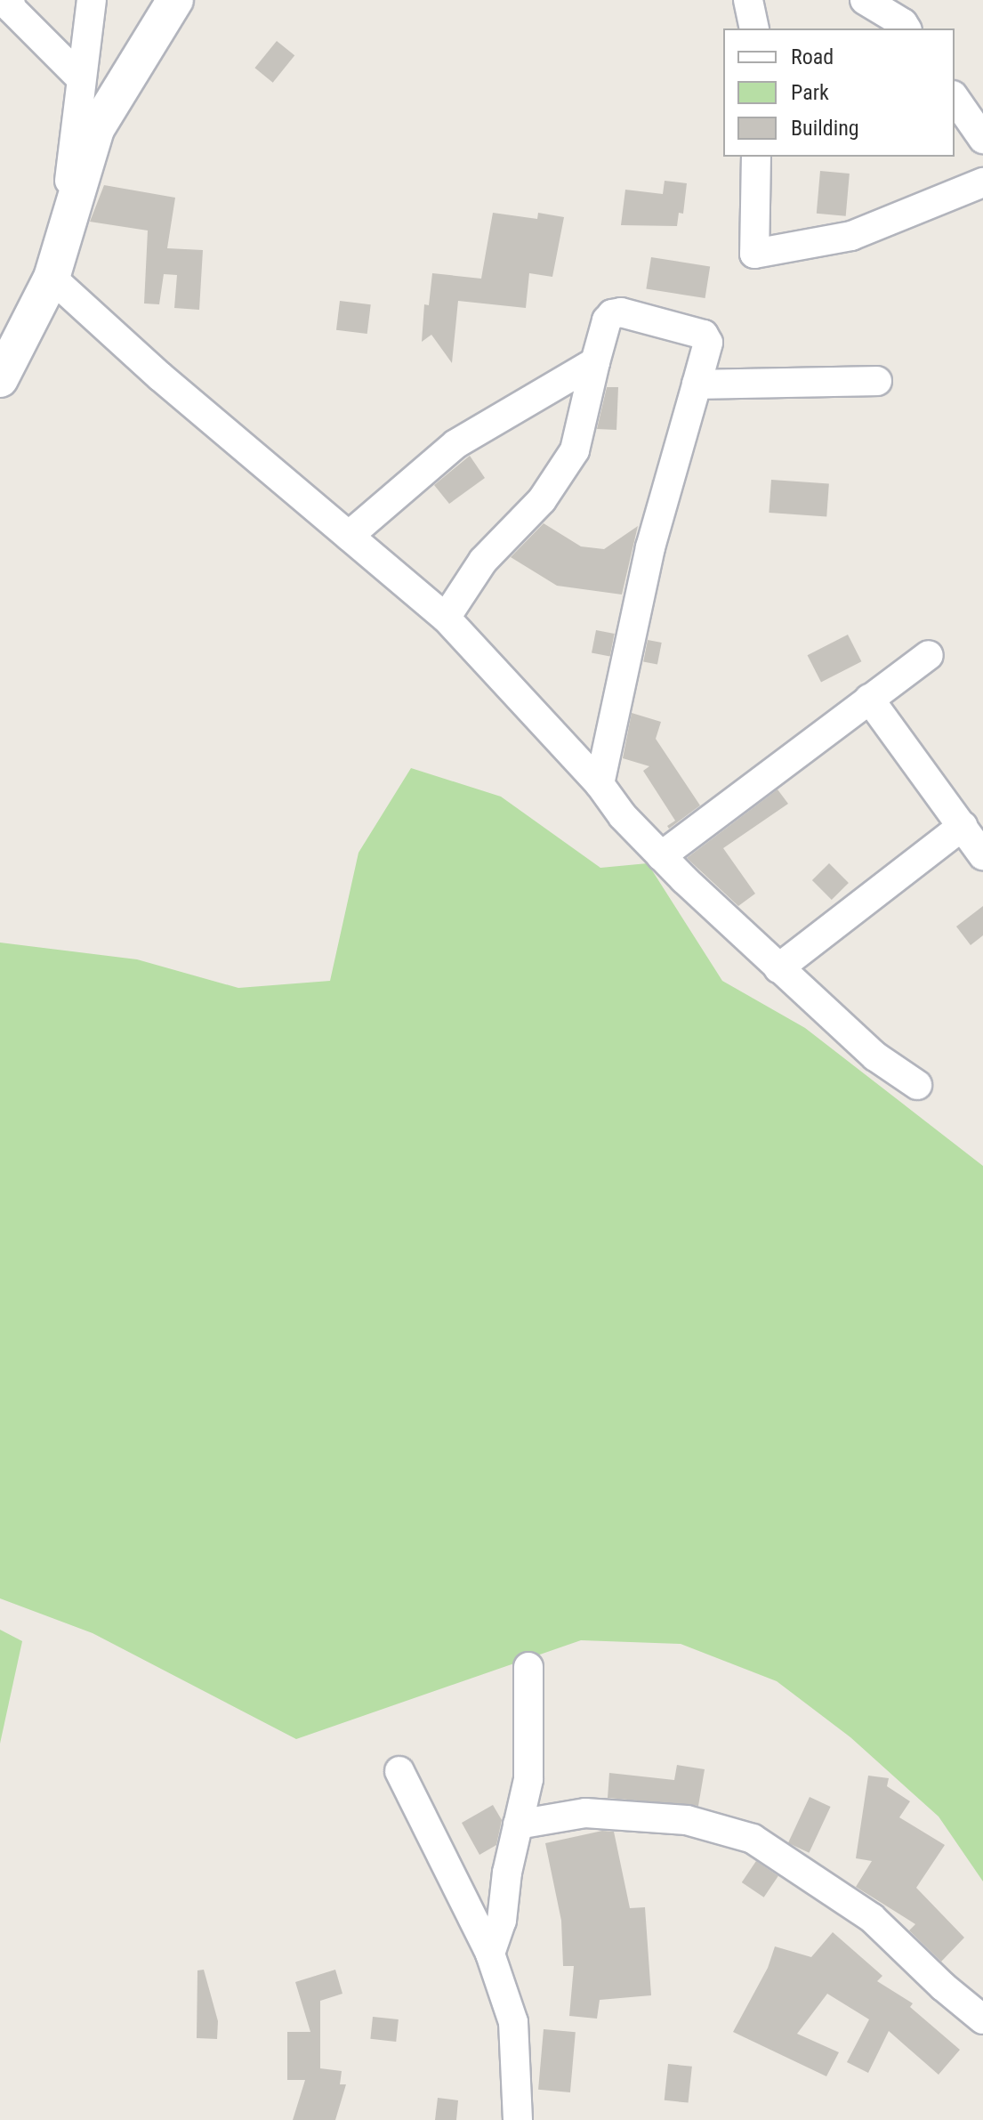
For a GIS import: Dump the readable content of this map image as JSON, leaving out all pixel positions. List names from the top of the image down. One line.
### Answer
{"legend":["Road","Park","Building"]}
